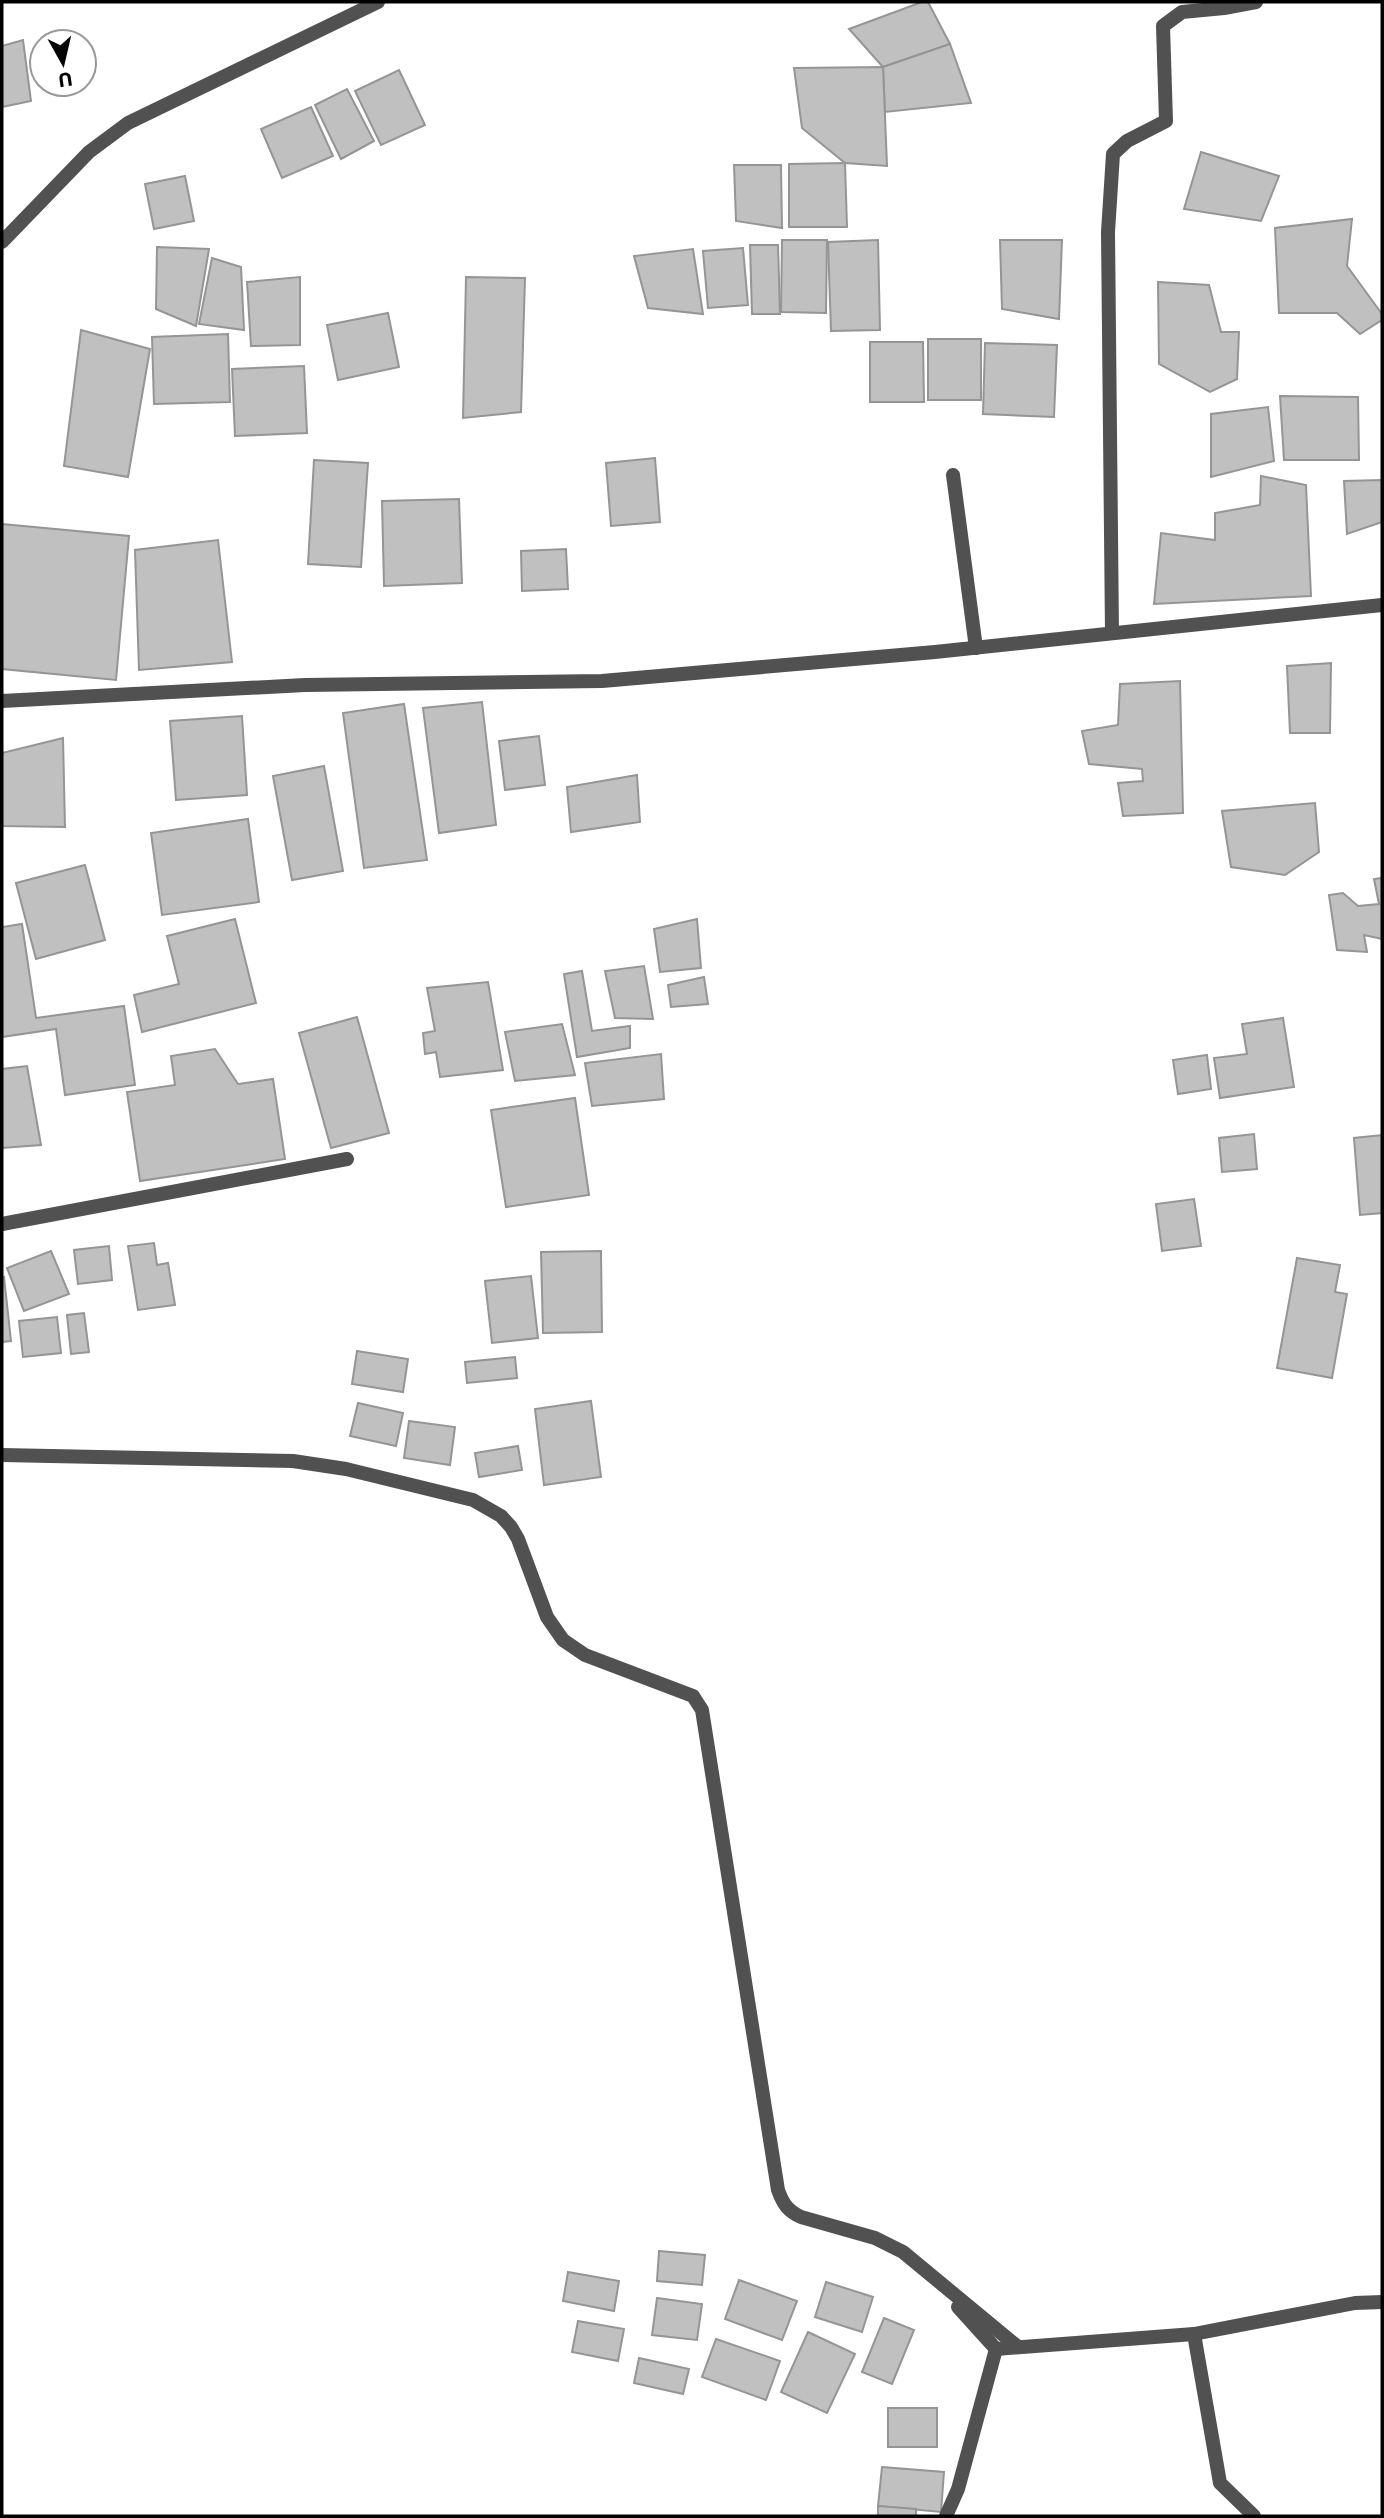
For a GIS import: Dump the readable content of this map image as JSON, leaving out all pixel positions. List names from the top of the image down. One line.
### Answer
{"north":"bottom"}
